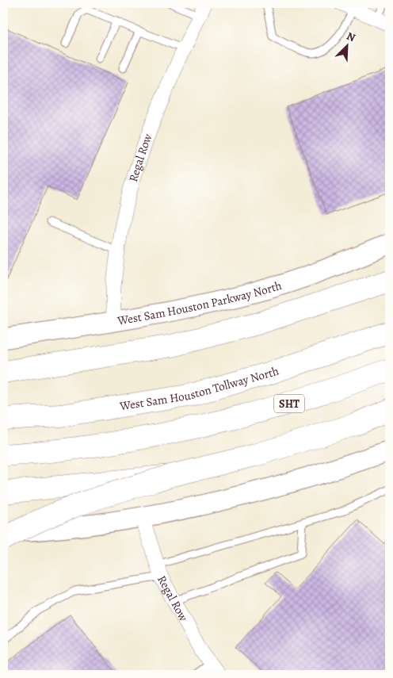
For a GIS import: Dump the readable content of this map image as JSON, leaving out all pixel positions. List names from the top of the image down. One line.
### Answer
{"streets":{"highway":["West Sam Houston Tollway North","SHT"],"main road":["West Sam Houston Parkway North"],"street":["Regal Row"]},"crossings":[["Regal Row","West Sam Houston Parkway North"]],"north":"top right"}
